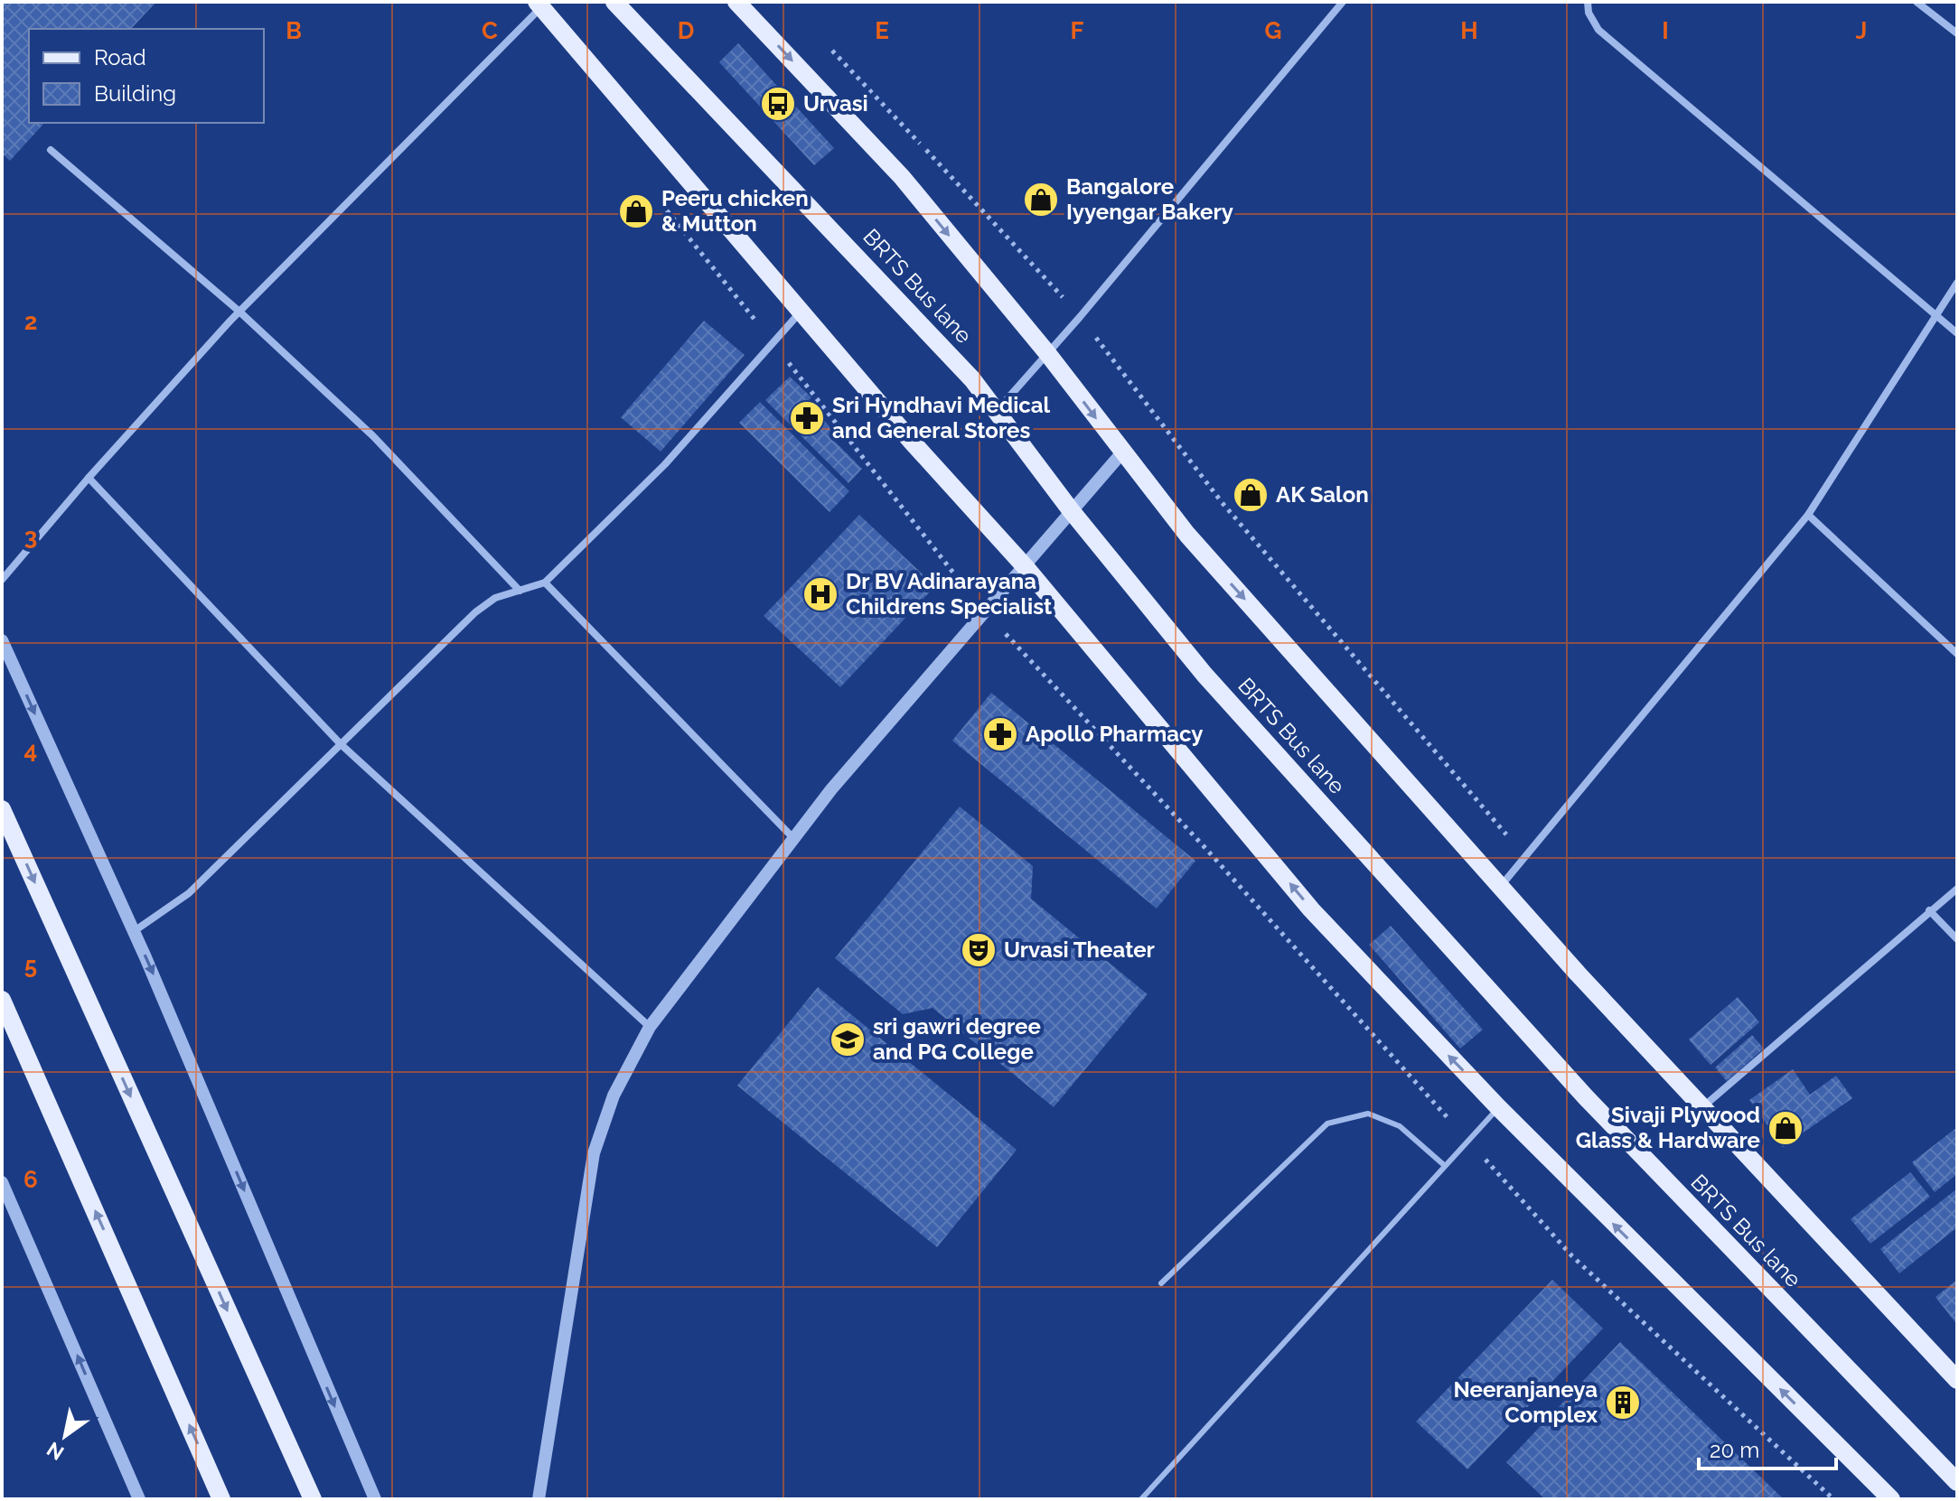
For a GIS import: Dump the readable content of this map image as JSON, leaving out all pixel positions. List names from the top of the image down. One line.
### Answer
{"streets":{"main road":["BRTS Bus lane"]},"places":{"bus stop":["Urvasi"],"shop":["Bangalore Iyyengar Bakery","Peeru chicken & Mutton","AK Salon","Sivaji Plywood Glass & Hardware"],"pharmacy":["Sri Hyndhavi Medical and General Stores","Apollo Pharmacy"],"hospital":["Dr BV Adinarayana Childrens Specialist"],"theatre":["Urvasi Theater"],"school or university":["sri gawri degree and PG College"],"building":["Neeranjaneya Complex"]},"legend":["Road","Building"],"scale_bar":"20 m","north":"bottom left","grid":{"columns":["B","C","D","E","F","G","H","I","J"],"rows":["2","3","4","5","6"]}}
